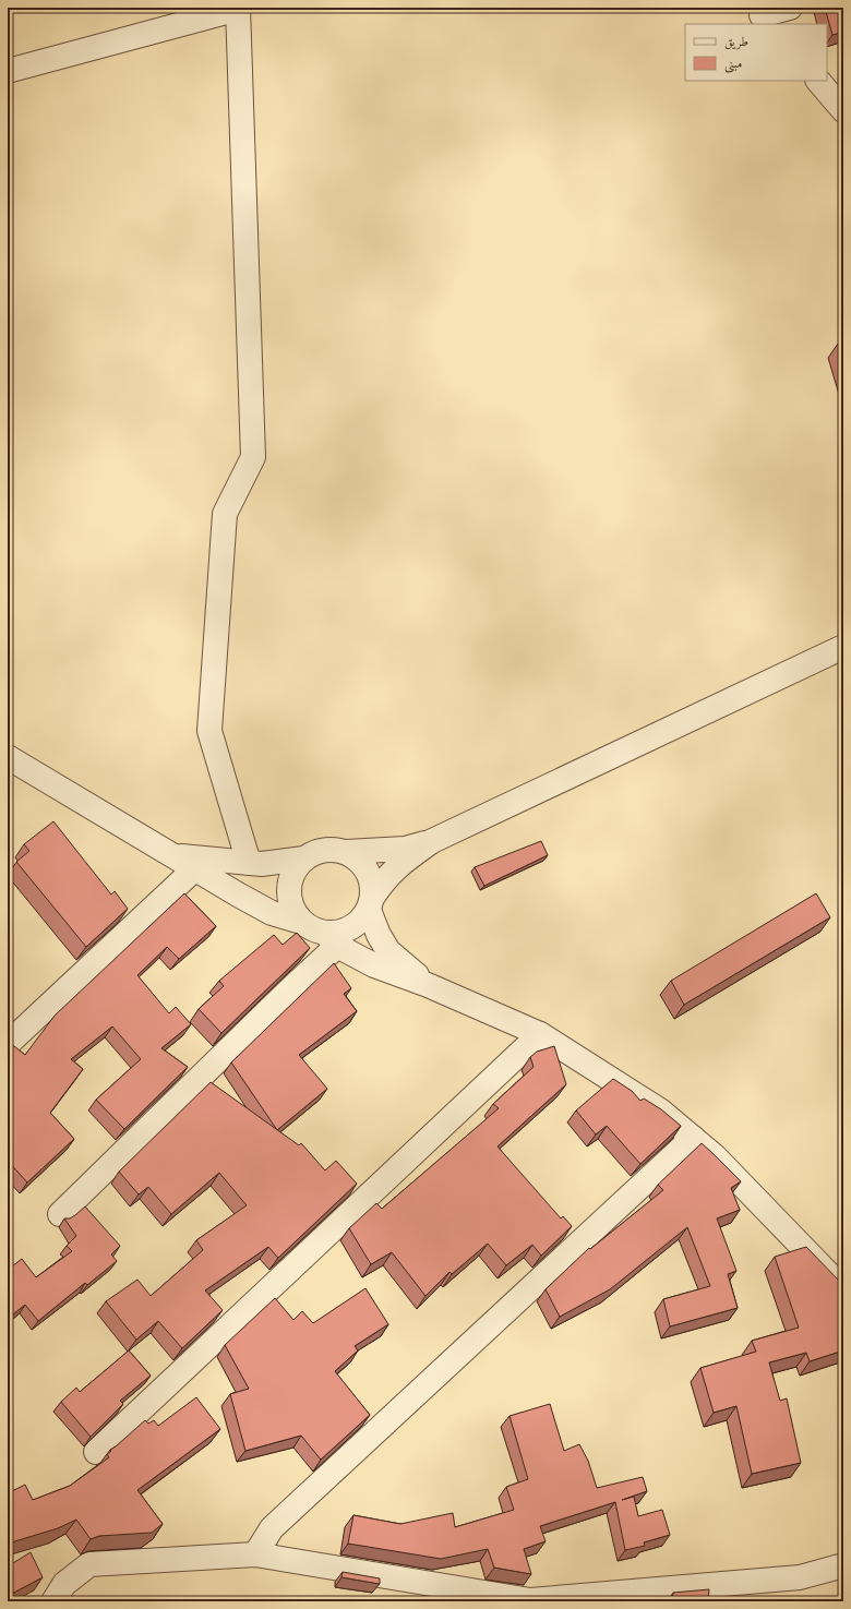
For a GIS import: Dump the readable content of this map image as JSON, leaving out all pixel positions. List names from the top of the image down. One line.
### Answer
{"legend":["طريق","مبنى"]}
